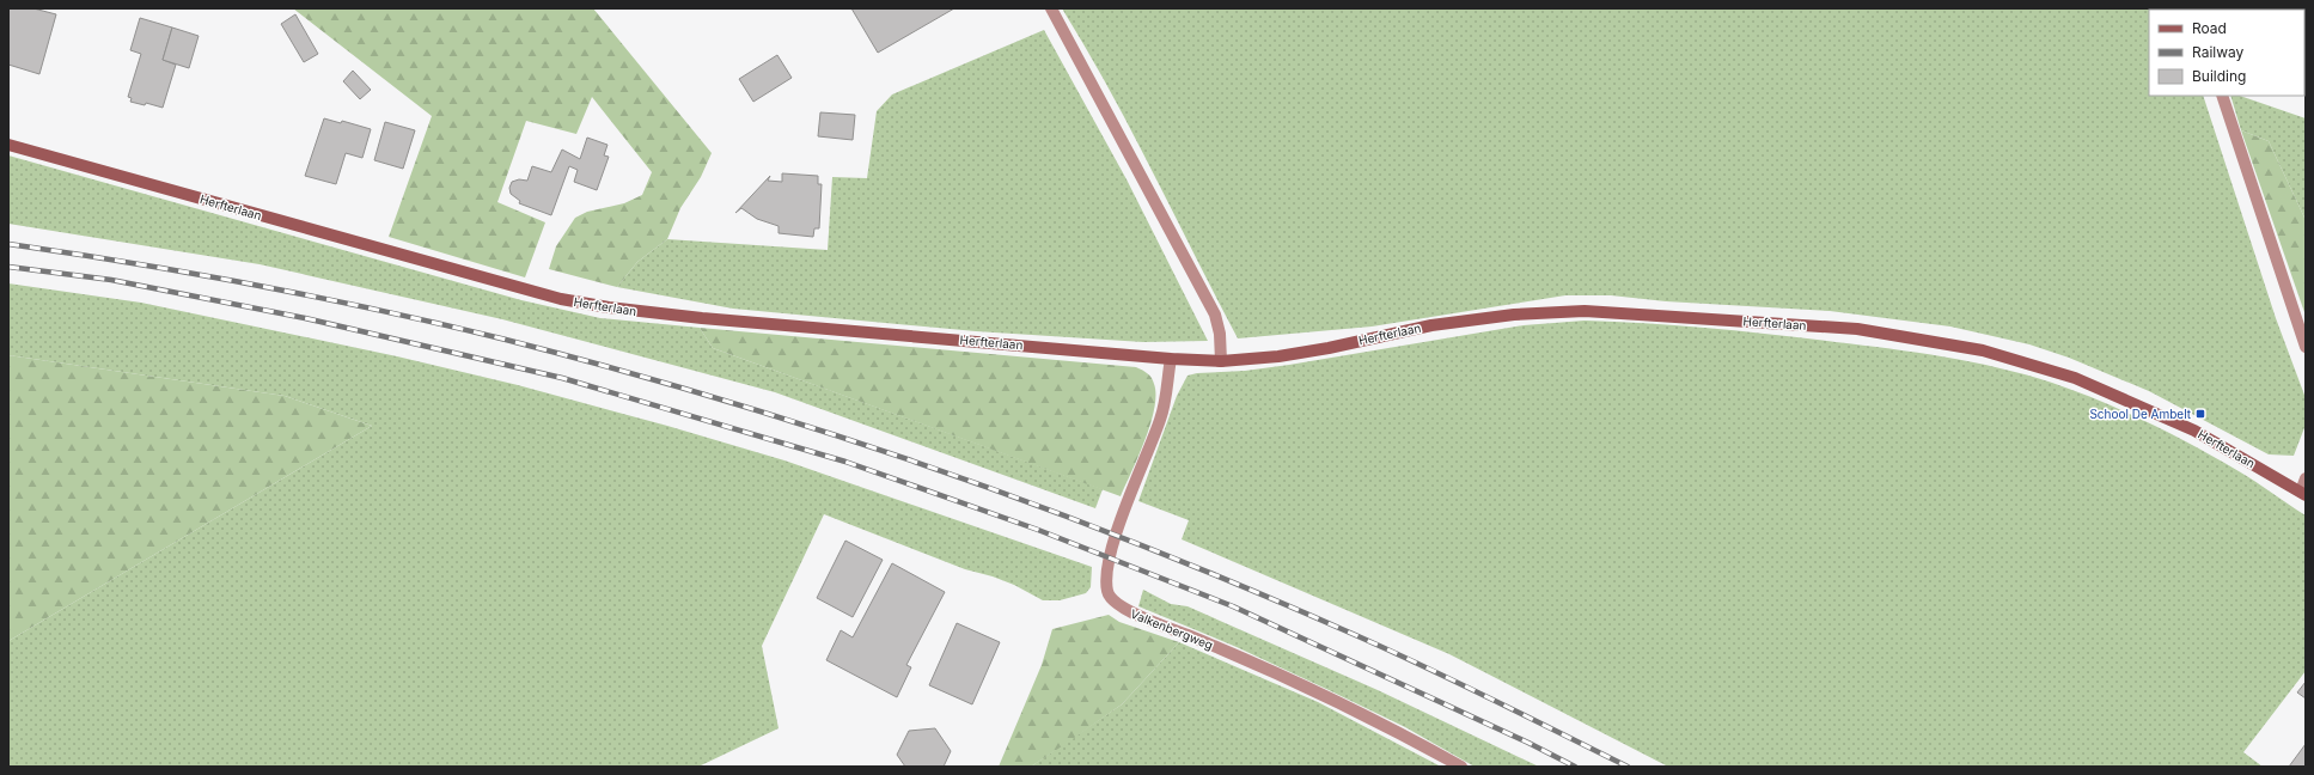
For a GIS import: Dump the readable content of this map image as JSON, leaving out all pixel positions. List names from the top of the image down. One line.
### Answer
{"streets":{"street":["Herfterlaan","Valkenbergweg"]},"crossings":[["Herfterlaan","Valkenbergweg"]],"places":{"transit":["School De Ambelt"]},"legend":["Road","Railway","Building"]}
